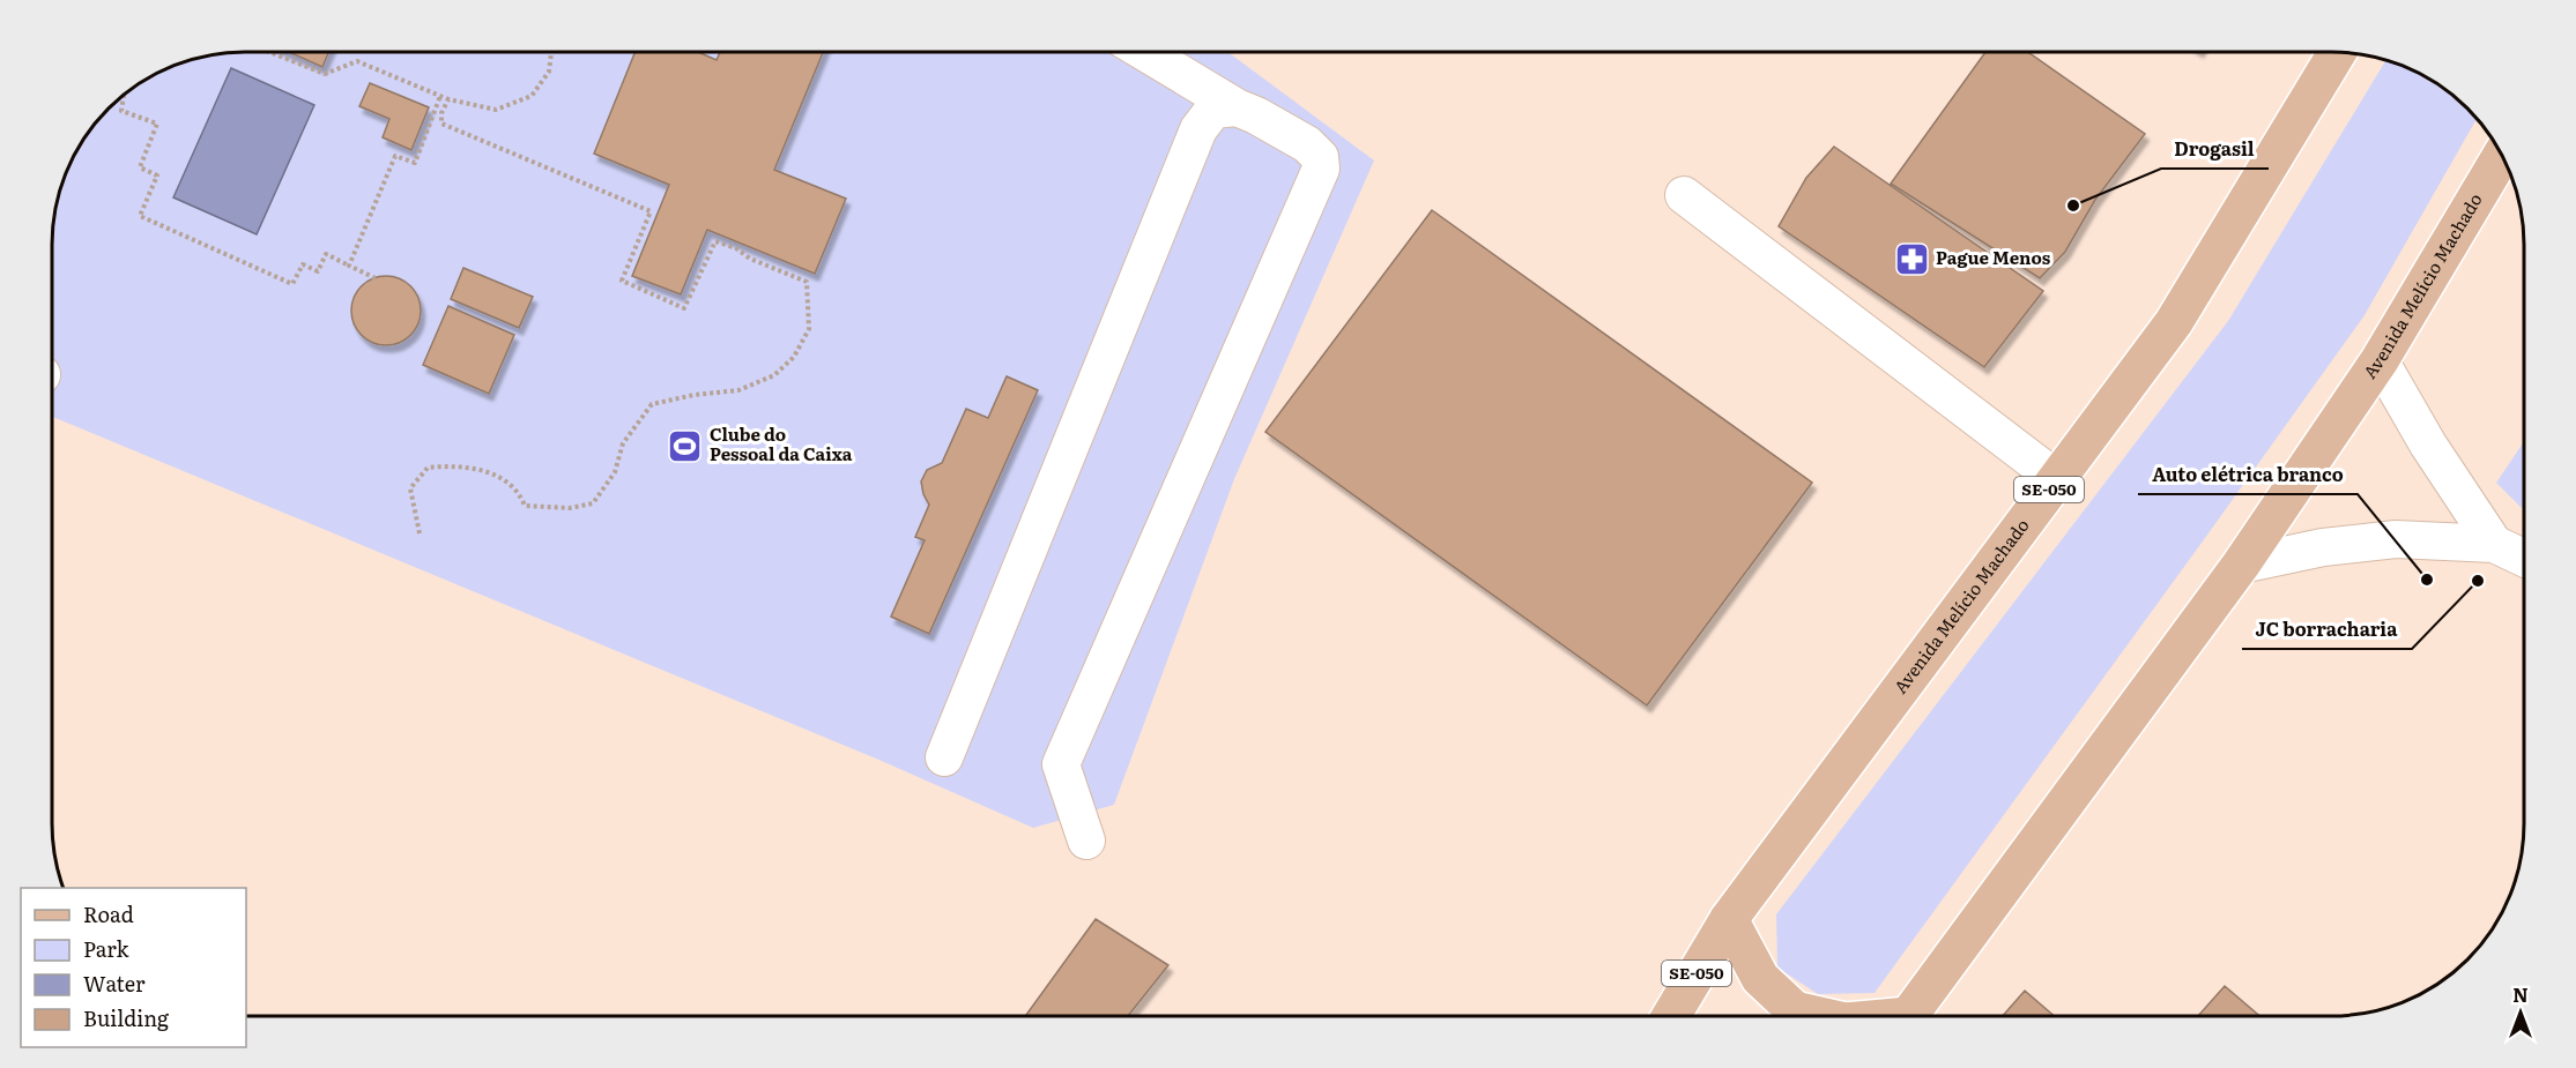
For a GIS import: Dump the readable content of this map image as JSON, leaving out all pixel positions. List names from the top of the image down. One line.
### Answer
{"streets":{"main road":["Avenida Melício Machado","SE-050"]},"places":{"other":["Drogasil","Auto elétrica branco","JC borracharia"],"pharmacy":["Pague Menos"],"sports":["Clube do Pessoal da Caixa"]},"legend":["Road","Park","Water","Building"],"north":"top"}
